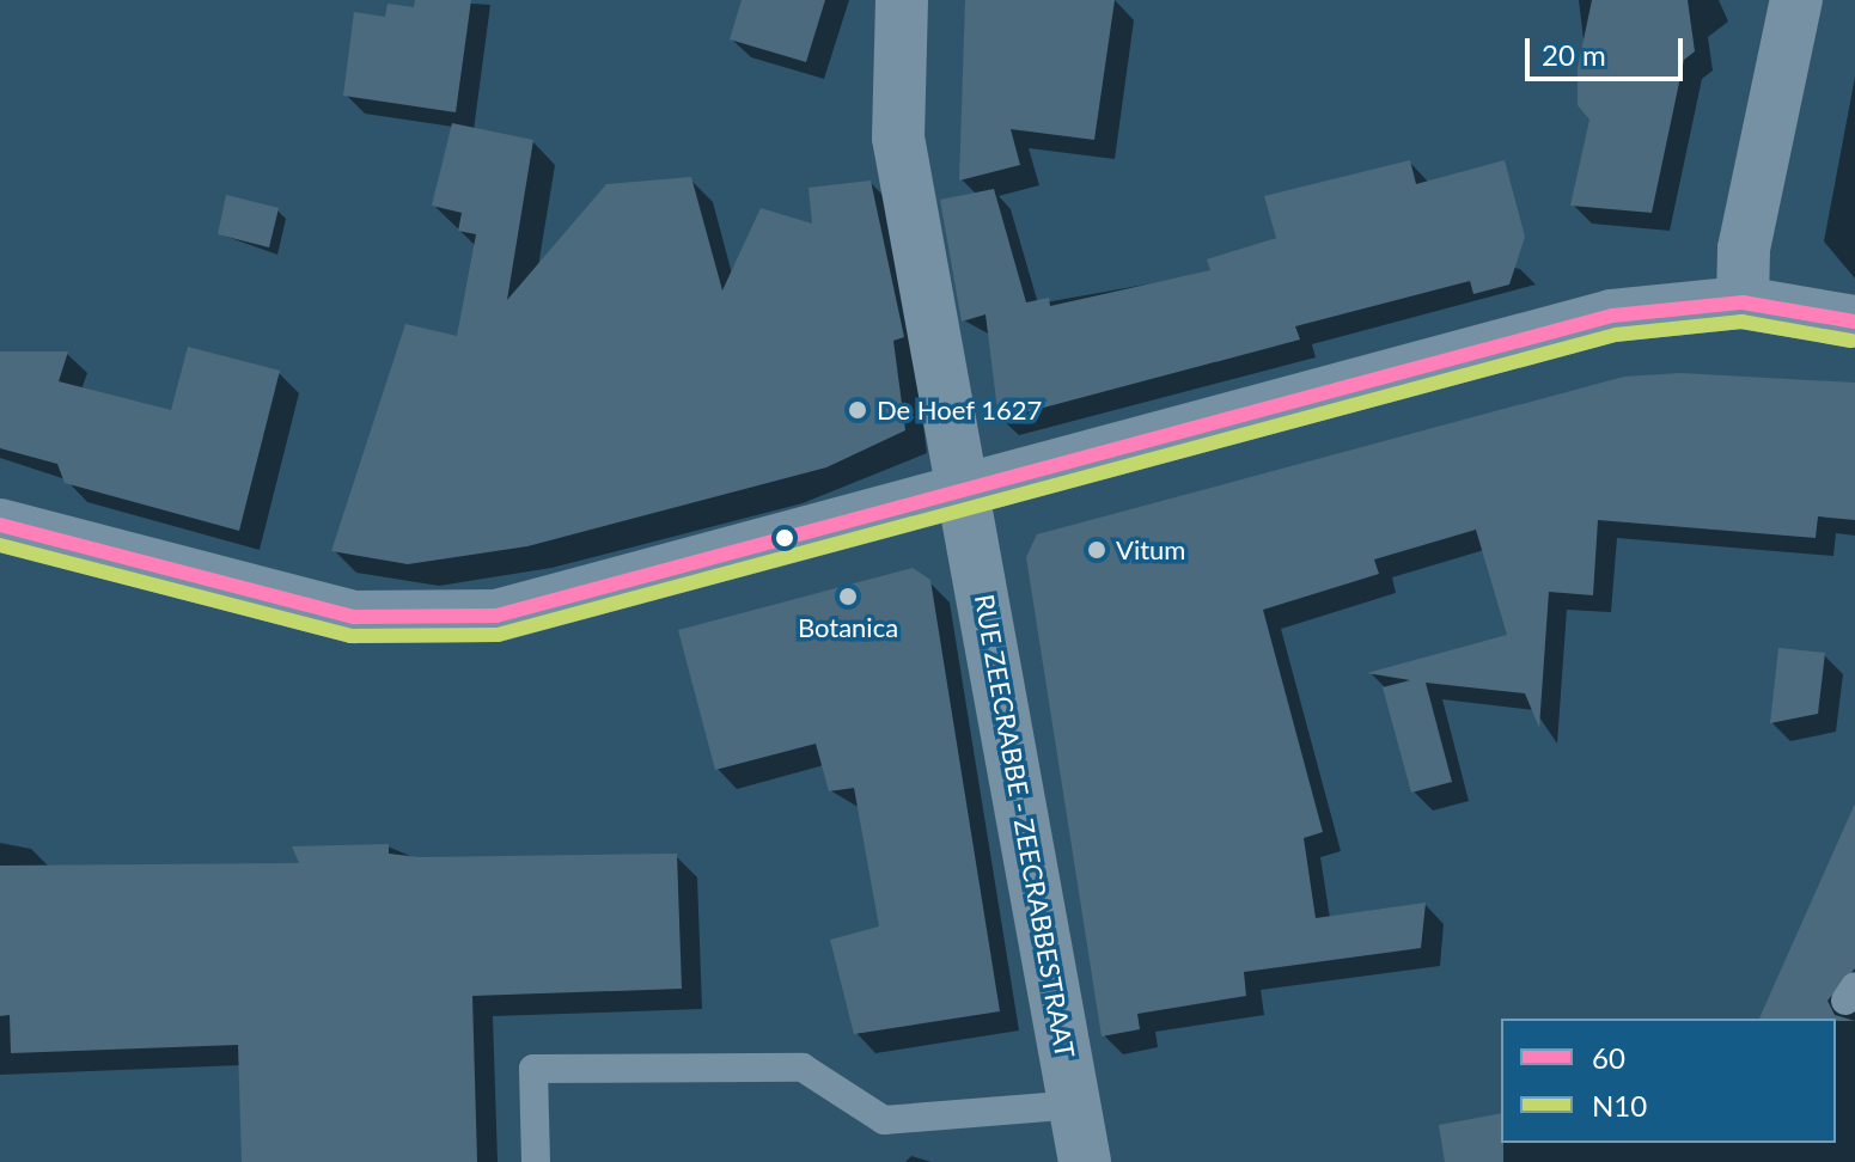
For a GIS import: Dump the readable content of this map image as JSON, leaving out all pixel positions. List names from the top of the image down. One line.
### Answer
{"streets":{"street":["RUE ZEECRABBE - ZEECRABBESTRAAT"]},"places":["De Hoef 1627","Vitum","Botanica"],"lines":["transit line 60","transit line N10"],"legend":["60","N10"],"scale_bar":"20 m"}
